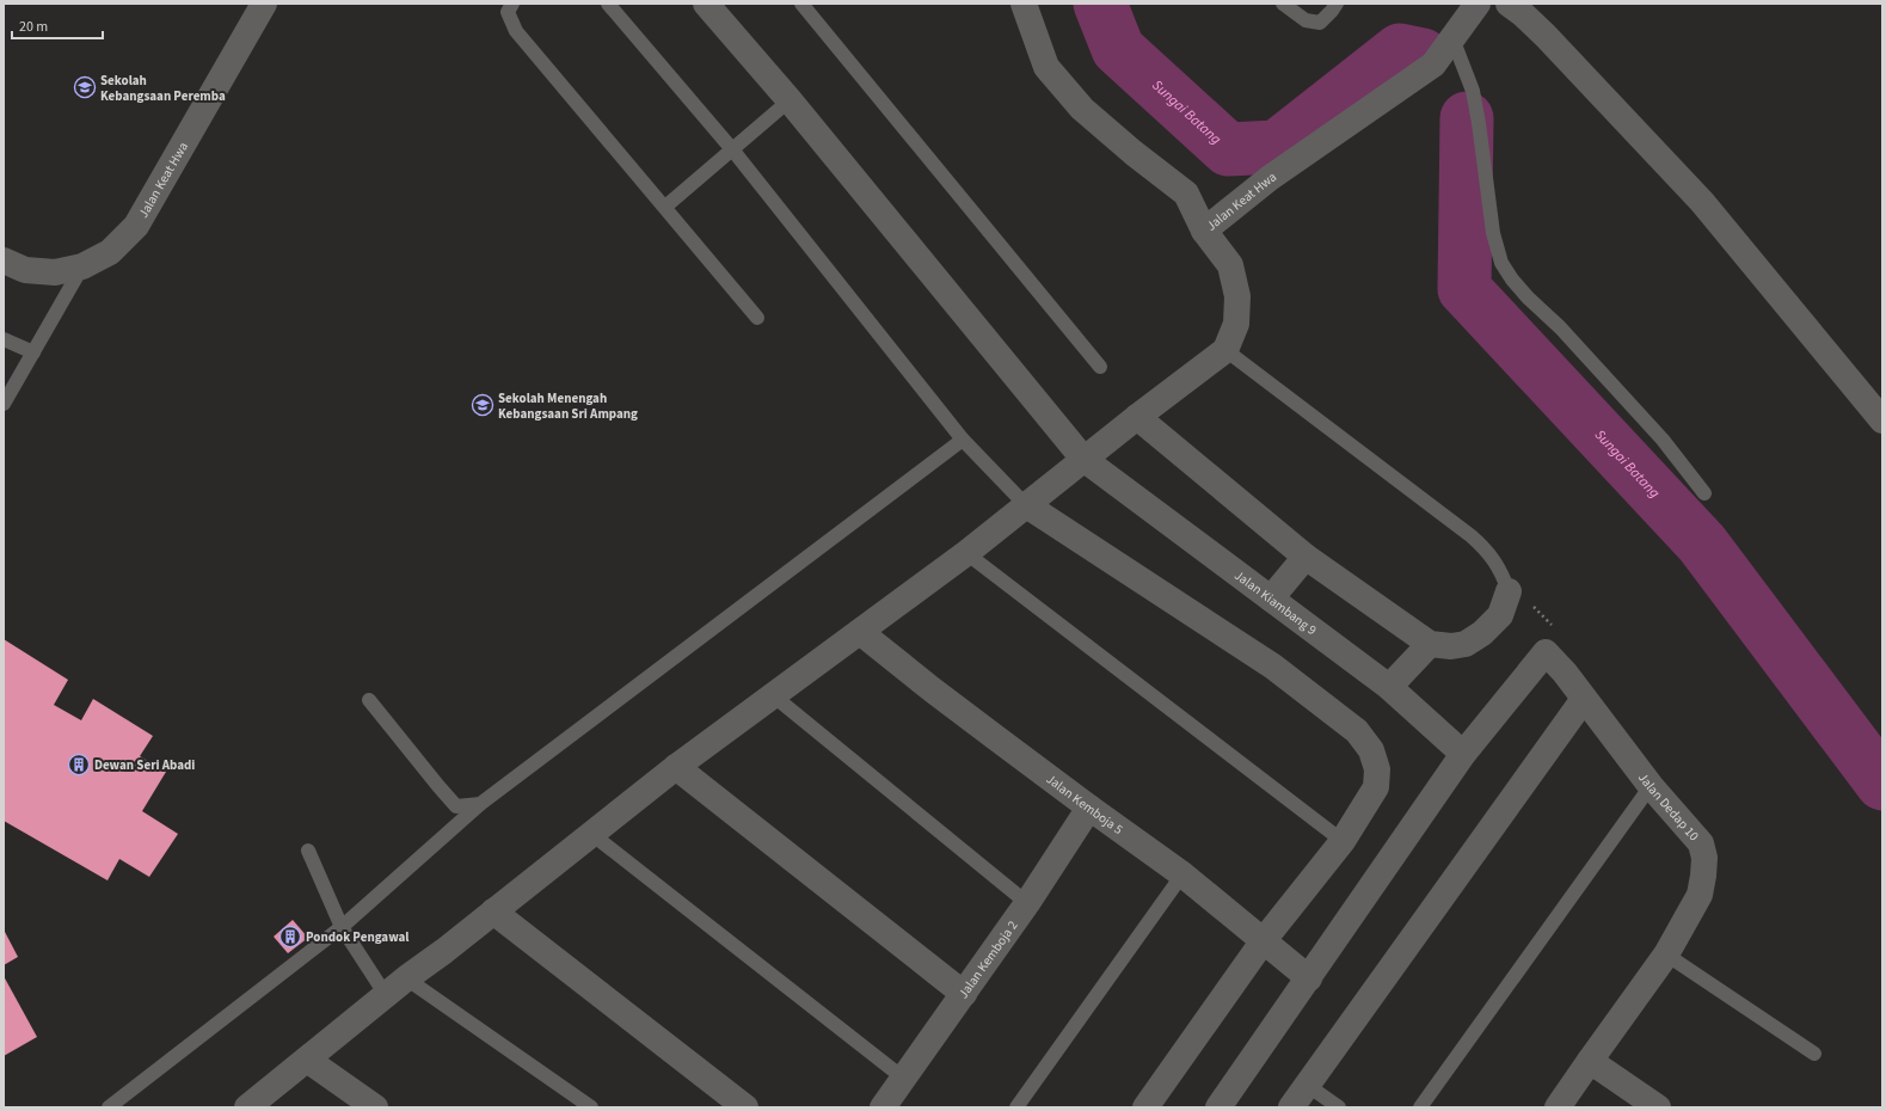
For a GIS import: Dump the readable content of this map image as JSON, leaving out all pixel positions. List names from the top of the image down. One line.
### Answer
{"streets":{"street":["Jalan Keat Hwa","Jalan Kiambang 9","Jalan Kemboja 5","Jalan Dedap 10","Jalan Kemboja 2"]},"crossings":[["Jalan Kemboja 5","Jalan Kemboja 2"]],"water":["Sungai Batang"],"places":{"school or university":["Sekolah Kebangsaan Peremba","Sekolah Menengah Kebangsaan Sri Ampang"],"building":["Dewan Seri Abadi","Pondok Pengawal"]},"scale_bar":"20 m"}
